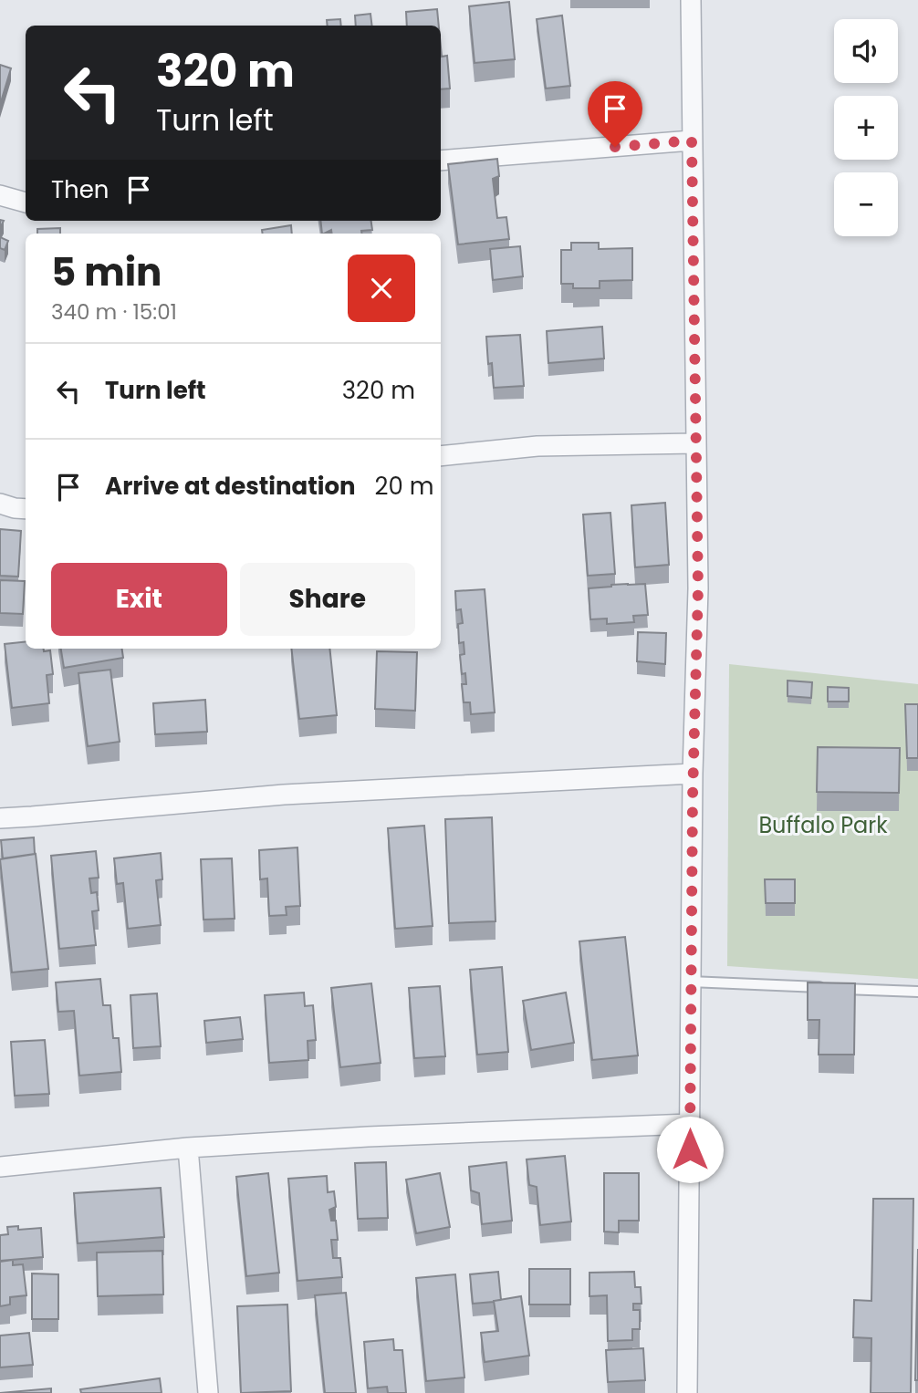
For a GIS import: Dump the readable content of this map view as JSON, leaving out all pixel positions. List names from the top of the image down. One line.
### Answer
{"parks":["Buffalo Park"],"page":{"map_buttons":["+","−"],"turn":["320 m","Turn left"],"then":"Then","heading":["5 min","340 m · 15:01"],"list":[{"name":"Turn left","value":"320 m"},{"name":"Arrive at destination","value":"20 m"}],"buttons":["Exit","Share"]}}
